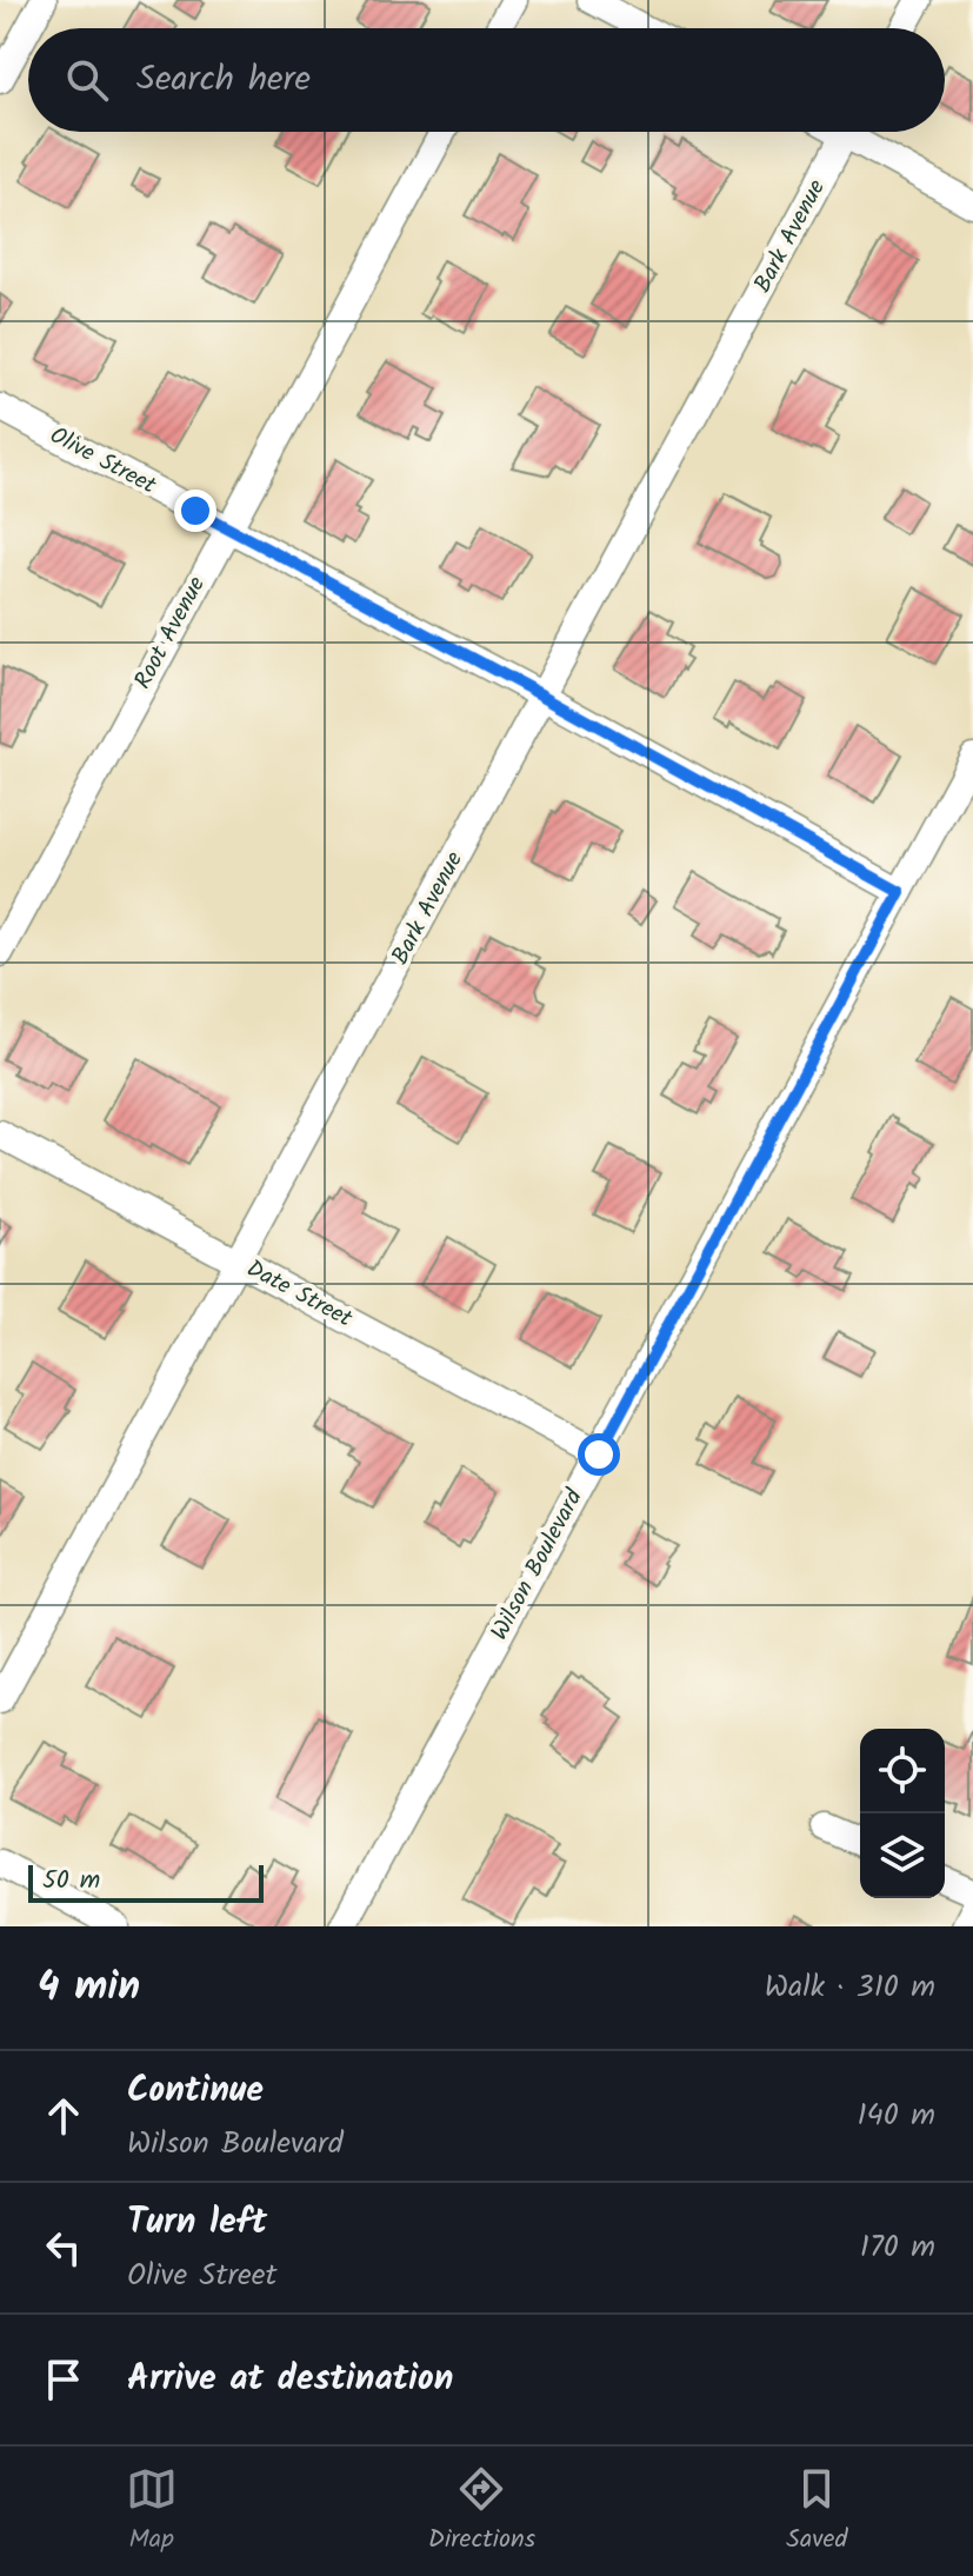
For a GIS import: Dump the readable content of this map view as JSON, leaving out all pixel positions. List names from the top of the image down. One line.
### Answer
{"streets":{"street":["Bark Avenue","Olive Street","Root Avenue","Date Street","Wilson Boulevard"]},"crossings":[["Bark Avenue","Olive Street"],["Bark Avenue","Date Street"],["Olive Street","Root Avenue"],["Olive Street","Wilson Boulevard"],["Date Street","Wilson Boulevard"]],"scale_bar":"50 m","page":{"search":"Search here","scale":"50 m","heading":["4 min","Walk · 310 m"],"list":[["Continue","Wilson Boulevard","140 m"],["Turn left","Olive Street","170 m"],"Arrive at destination"],"nav":["Map","Directions","Saved"]}}
